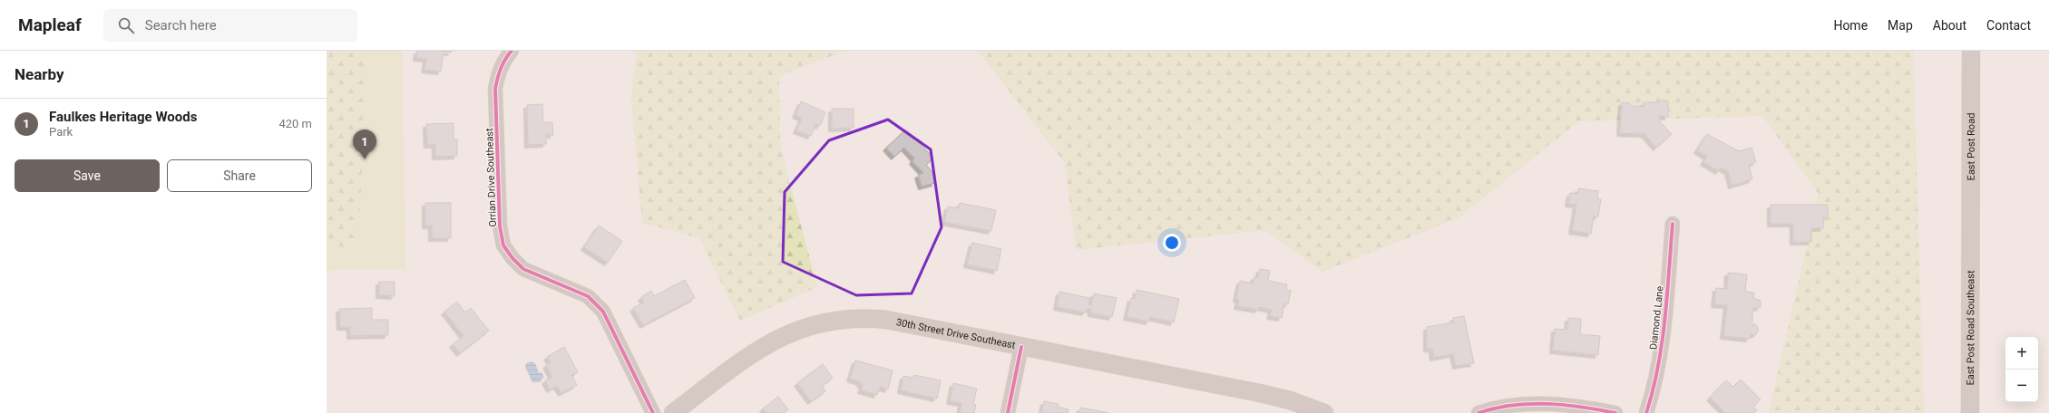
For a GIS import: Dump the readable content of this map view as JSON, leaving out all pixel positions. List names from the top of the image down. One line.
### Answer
{"streets":{"main road":["East Post Road","East Post Road Southeast","30th Street Drive Southeast"],"street":["Orrian Drive Southeast","Diamond Lane"]},"crossings":[["East Post Road","East Post Road Southeast"]],"page":{"header":"Mapleaf","search":"Search here","nav":["Home","Map","About","Contact"],"heading":"Nearby","list":[{"mark":"1","name":"Faulkes Heritage Woods","note":"Park","value":"420 m"}],"pins":"1","buttons":["Save","Share"],"map_buttons":["+","−"]}}
